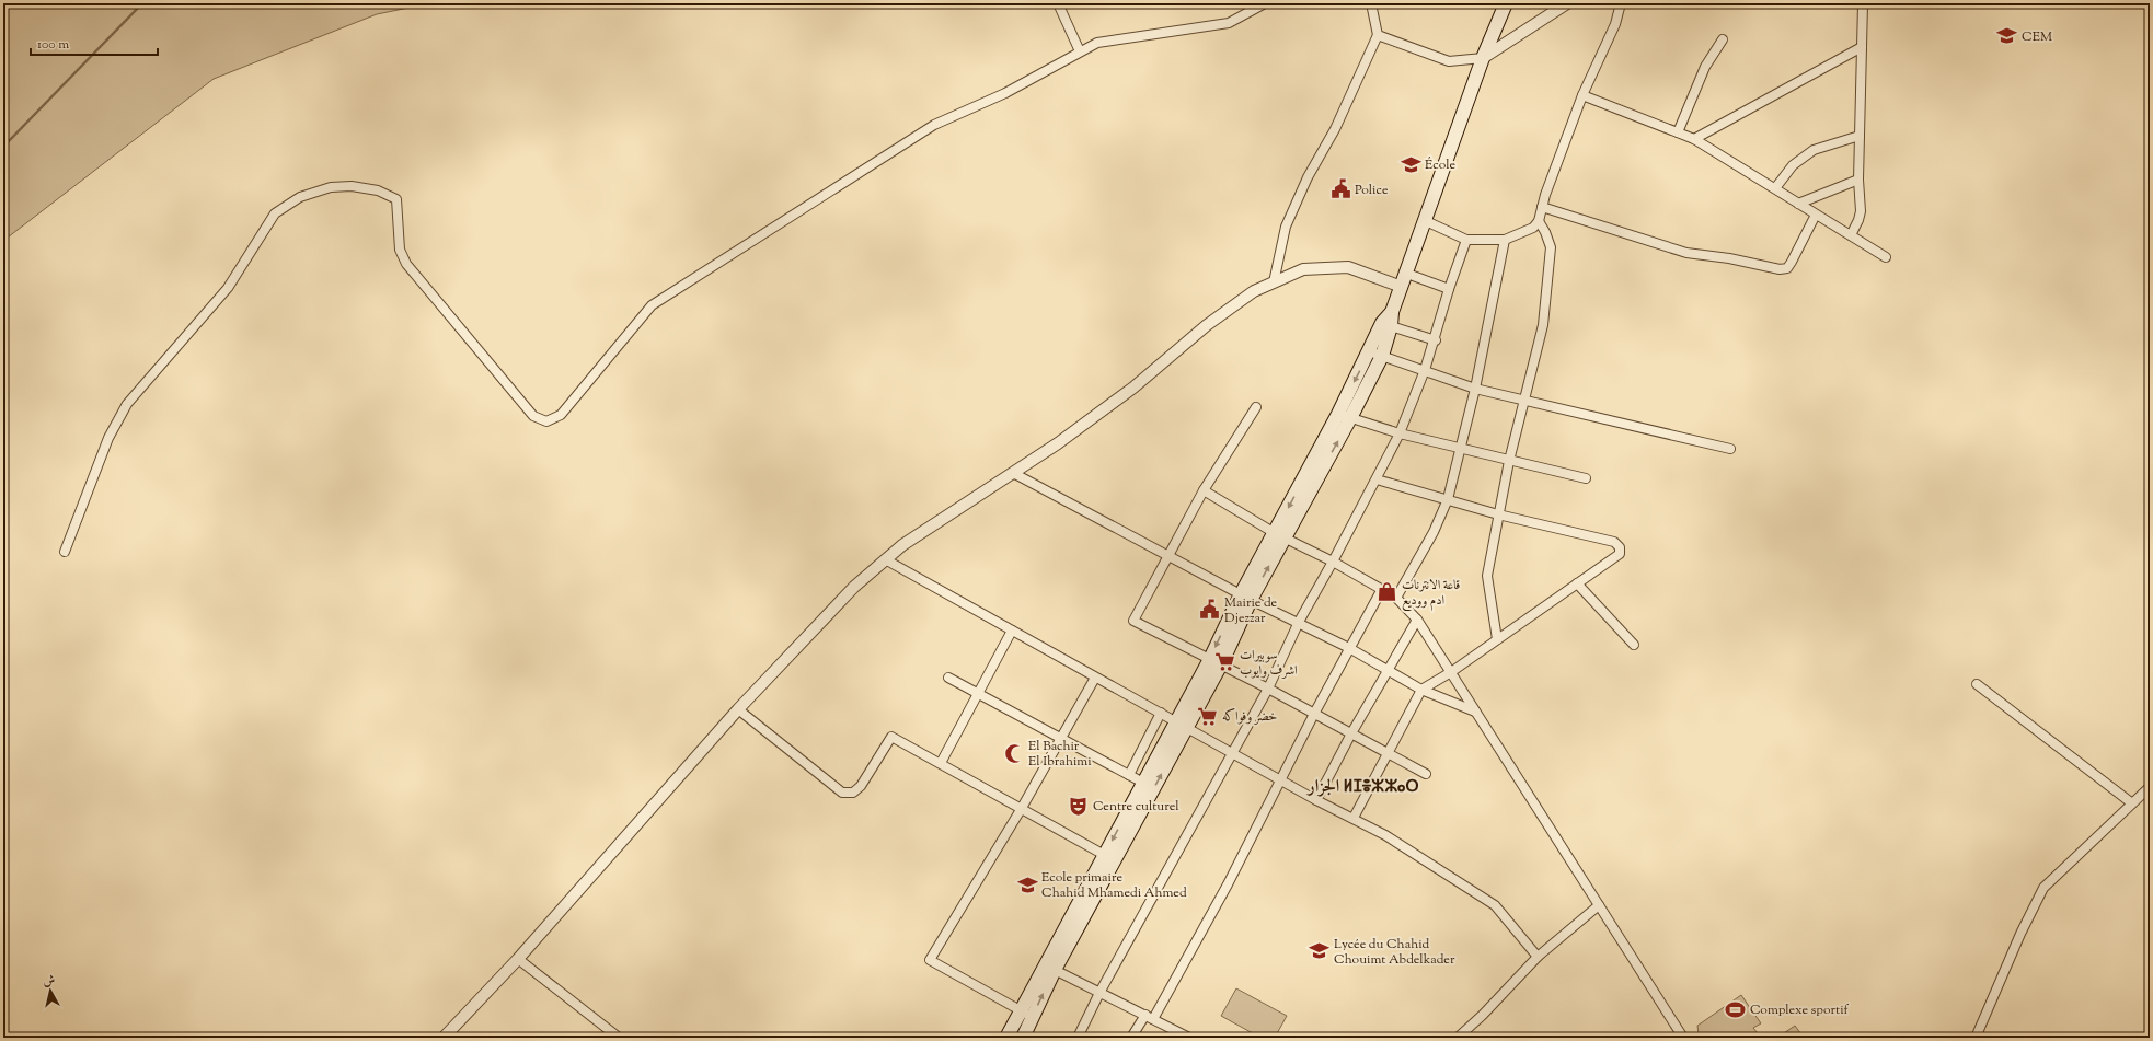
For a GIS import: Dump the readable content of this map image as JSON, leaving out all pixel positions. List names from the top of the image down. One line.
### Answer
{"districts":["الجزار ⵍⵊⴻⵣⵣⴰⵔ"],"places":{"school or university":["CEM","École","Ecole primaire Chahid Mhamedi Ahmed","Lycée du Chahid Chouimt Abdelkader"],"public building":["Police","Mairie de Djezzar"],"shop":["قاعة الانترنات ادم ووديع"],"supermarket":["سوبيرات اشرف وايوب","خضر وفواكه"],"mosque":["El Bachir El Ibrahimi"],"theatre":["Centre culturel"],"sports":["Complexe sportif"]},"scale_bar":"100 m","north":"top"}
